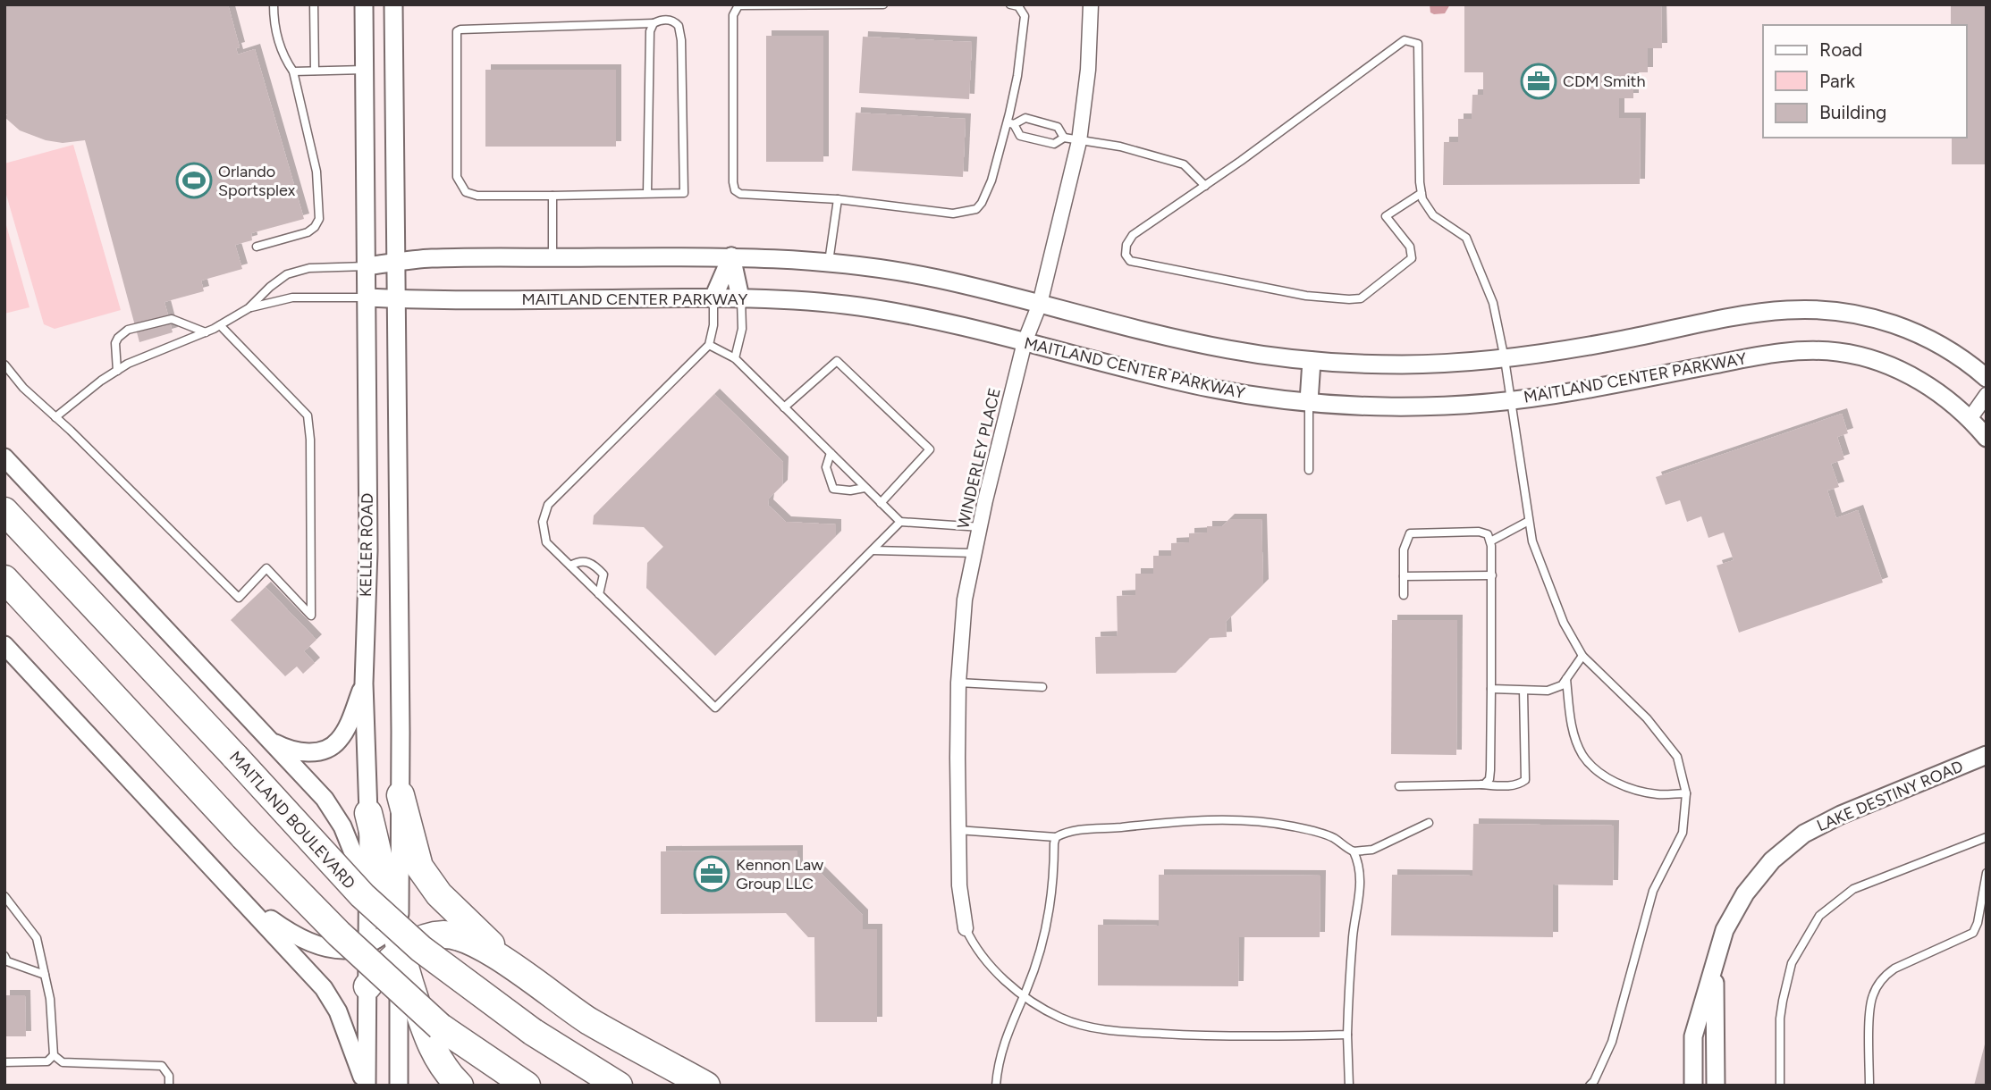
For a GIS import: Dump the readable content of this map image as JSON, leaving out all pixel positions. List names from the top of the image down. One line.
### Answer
{"streets":{"highway":["MAITLAND BOULEVARD"],"street":["MAITLAND CENTER PARKWAY","WINDERLEY PLACE","KELLER ROAD","LAKE DESTINY ROAD"]},"crossings":[["MAITLAND CENTER PARKWAY","WINDERLEY PLACE"],["MAITLAND CENTER PARKWAY","KELLER ROAD"]],"places":{"office":["CDM Smith","Kennon Law Group LLC"],"sports":["Orlando Sportsplex"]},"legend":["Road","Park","Building"]}
